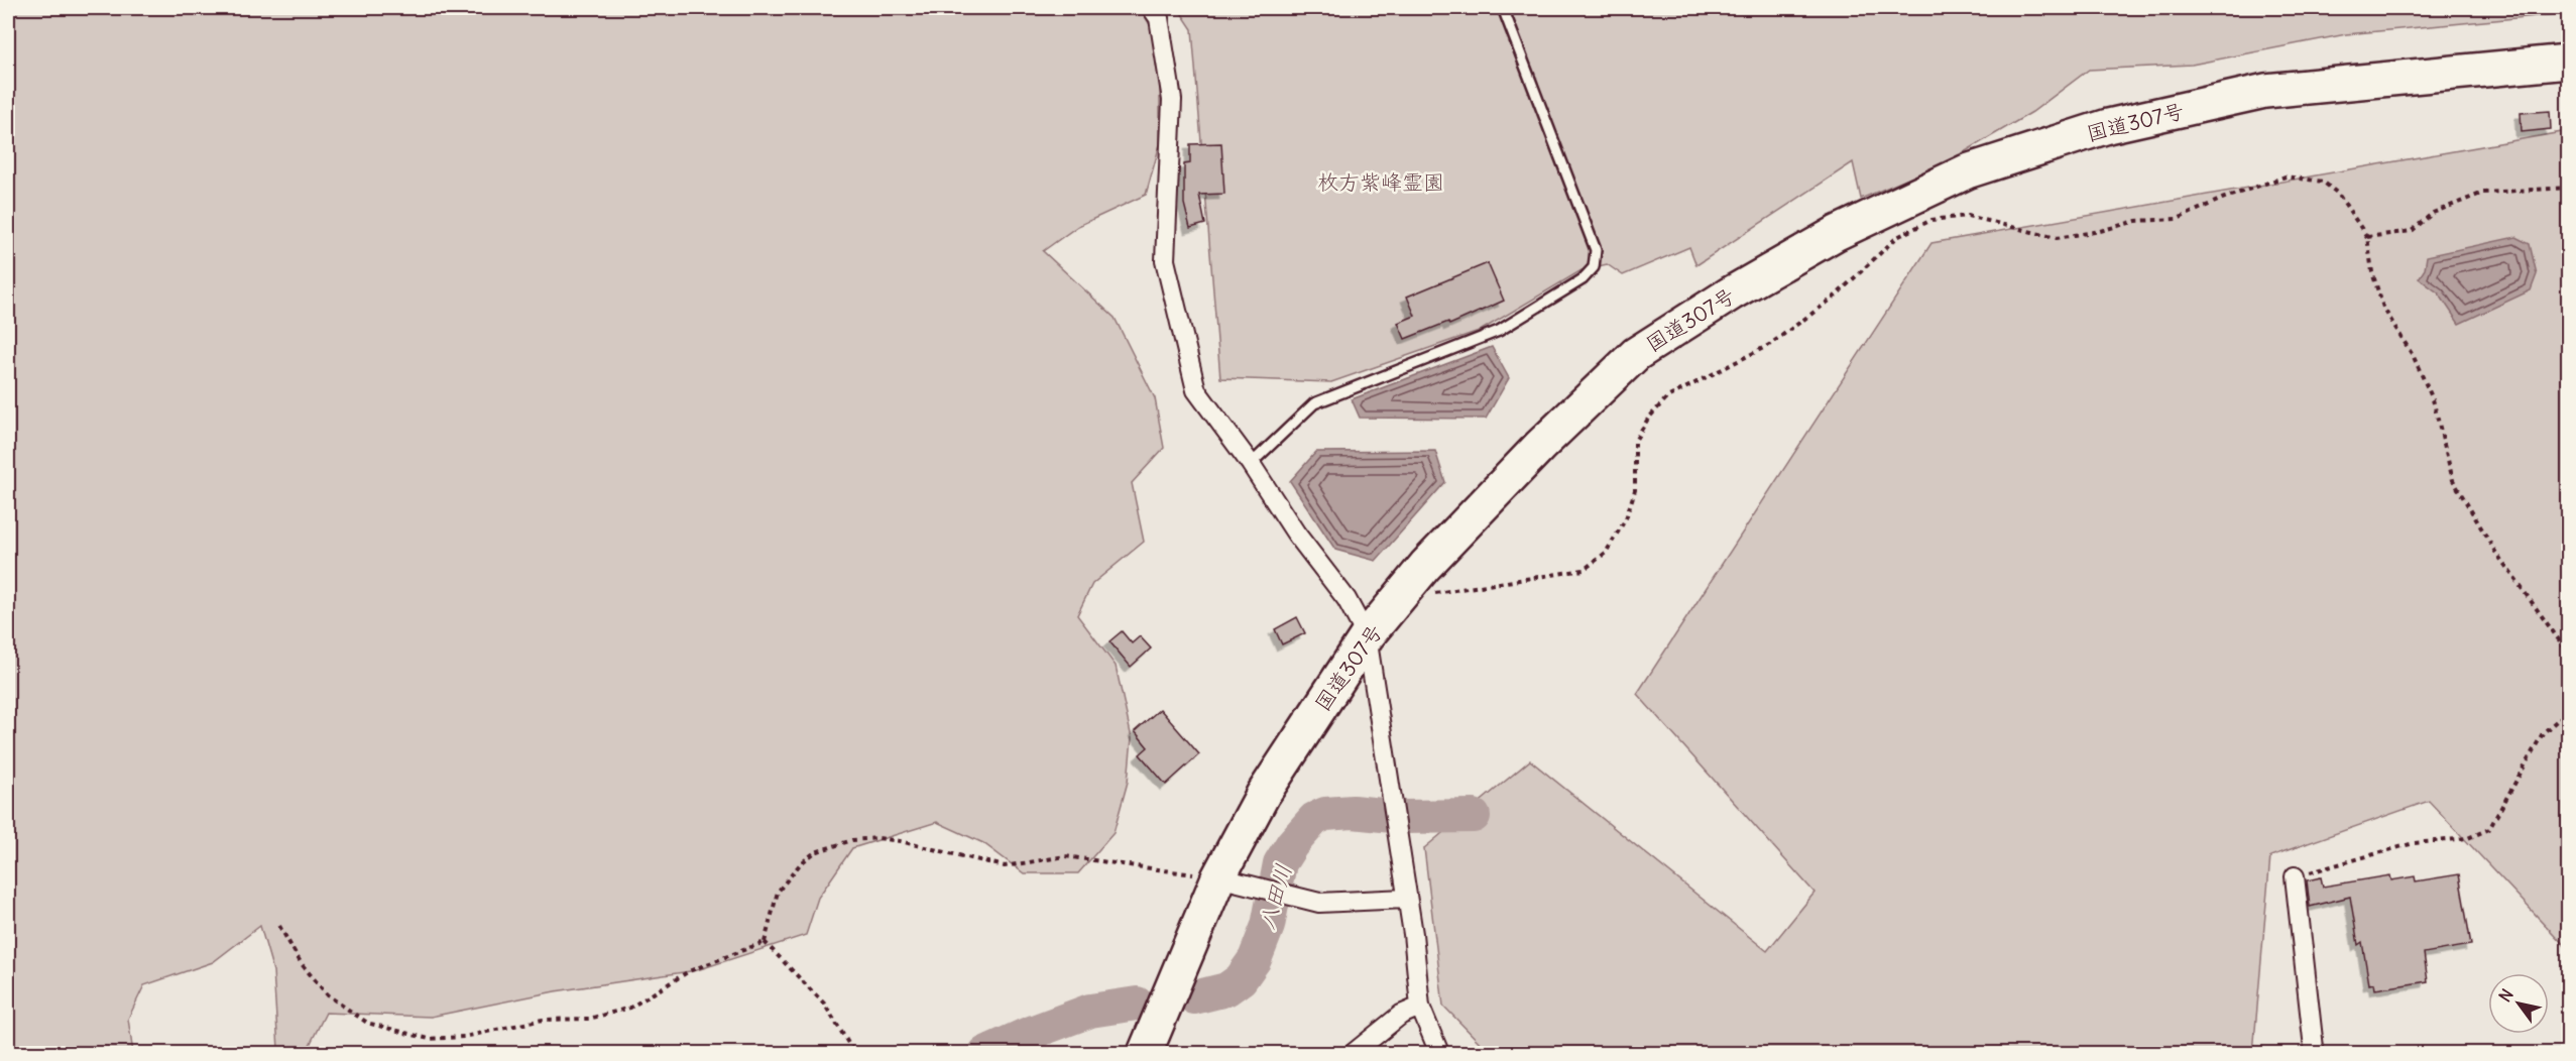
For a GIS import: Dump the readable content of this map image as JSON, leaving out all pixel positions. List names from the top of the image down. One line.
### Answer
{"streets":{"highway":["国道307号"]},"water":["八田川"],"parks":["枚方紫峰霊園"],"north":"top left"}
